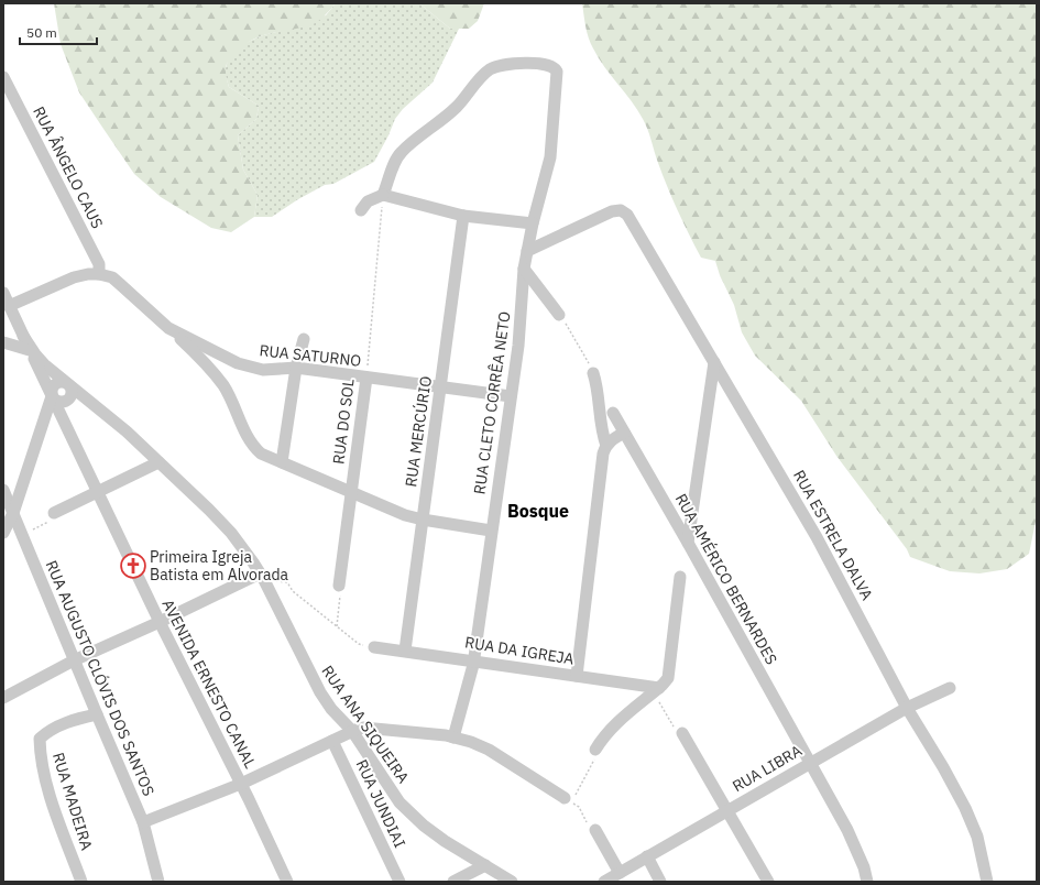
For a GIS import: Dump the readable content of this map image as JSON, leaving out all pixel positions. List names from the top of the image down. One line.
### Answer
{"streets":{"street":["RUA ÂNGELO CAUS","RUA SATURNO","RUA CLETO CORRÊA NETO","RUA DO SOL","RUA MERCÚRIO","RUA ESTRELA DALVA","RUA AMÉRICO BERNARDES","RUA DA IGREJA","RUA AUGUSTO CLÓVIS DOS SANTOS","AVENIDA ERNESTO CANAL","RUA ANA SIQUEIRA","RUA LIBRA","RUA MADEIRA","RUA JUNDIAI"]},"crossings":[["RUA ÂNGELO CAUS","RUA SATURNO"],["RUA SATURNO","RUA CLETO CORRÊA NETO"],["RUA SATURNO","RUA DO SOL"],["RUA SATURNO","RUA MERCÚRIO"],["RUA SATURNO","AVENIDA ERNESTO CANAL"],["RUA CLETO CORRÊA NETO","RUA DO SOL"],["RUA CLETO CORRÊA NETO","RUA ESTRELA DALVA"],["RUA CLETO CORRÊA NETO","RUA DA IGREJA"],["RUA MERCÚRIO","RUA DA IGREJA"],["RUA ESTRELA DALVA","RUA LIBRA"],["RUA AMÉRICO BERNARDES","RUA LIBRA"],["RUA AUGUSTO CLÓVIS DOS SANTOS","RUA MADEIRA"],["AVENIDA ERNESTO CANAL","RUA ANA SIQUEIRA"]],"districts":["Bosque"],"places":{"church":["Primeira Igreja Batista em Alvorada"]},"scale_bar":"50 m"}
